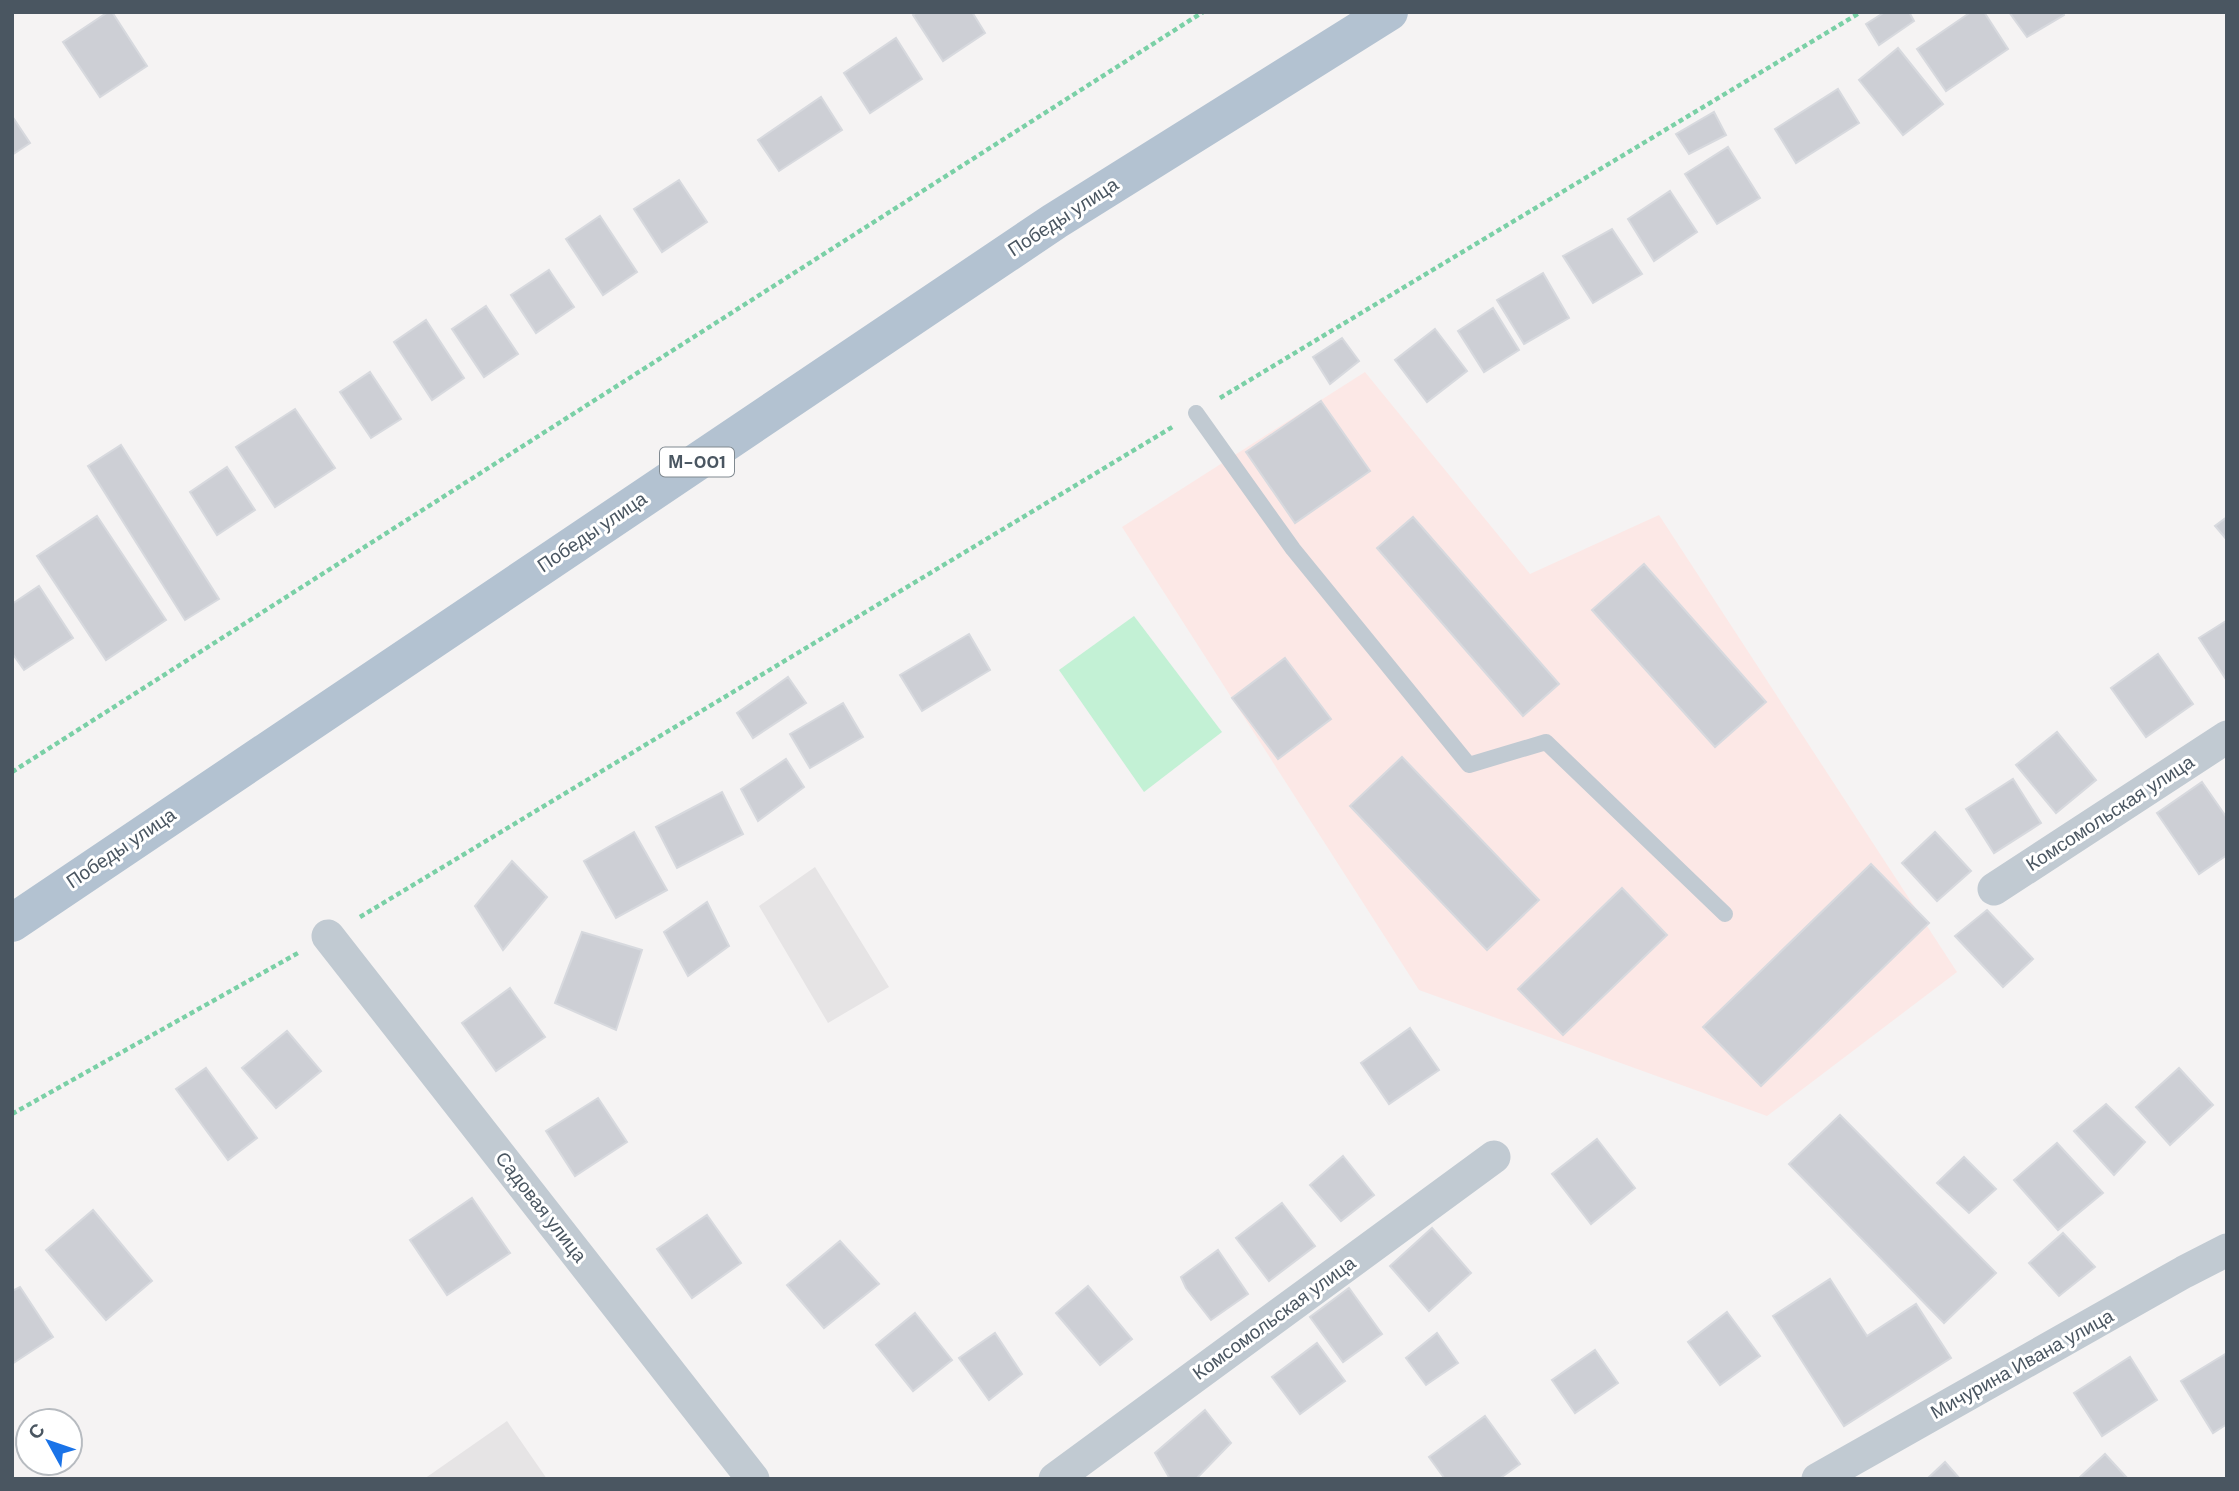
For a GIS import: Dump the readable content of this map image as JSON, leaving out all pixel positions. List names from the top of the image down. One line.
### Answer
{"streets":{"main road":["Победы улица","М-001"],"street":["Комсомольская улица","Садовая улица","Мичурина Ивана улица"]},"north":"top left"}
